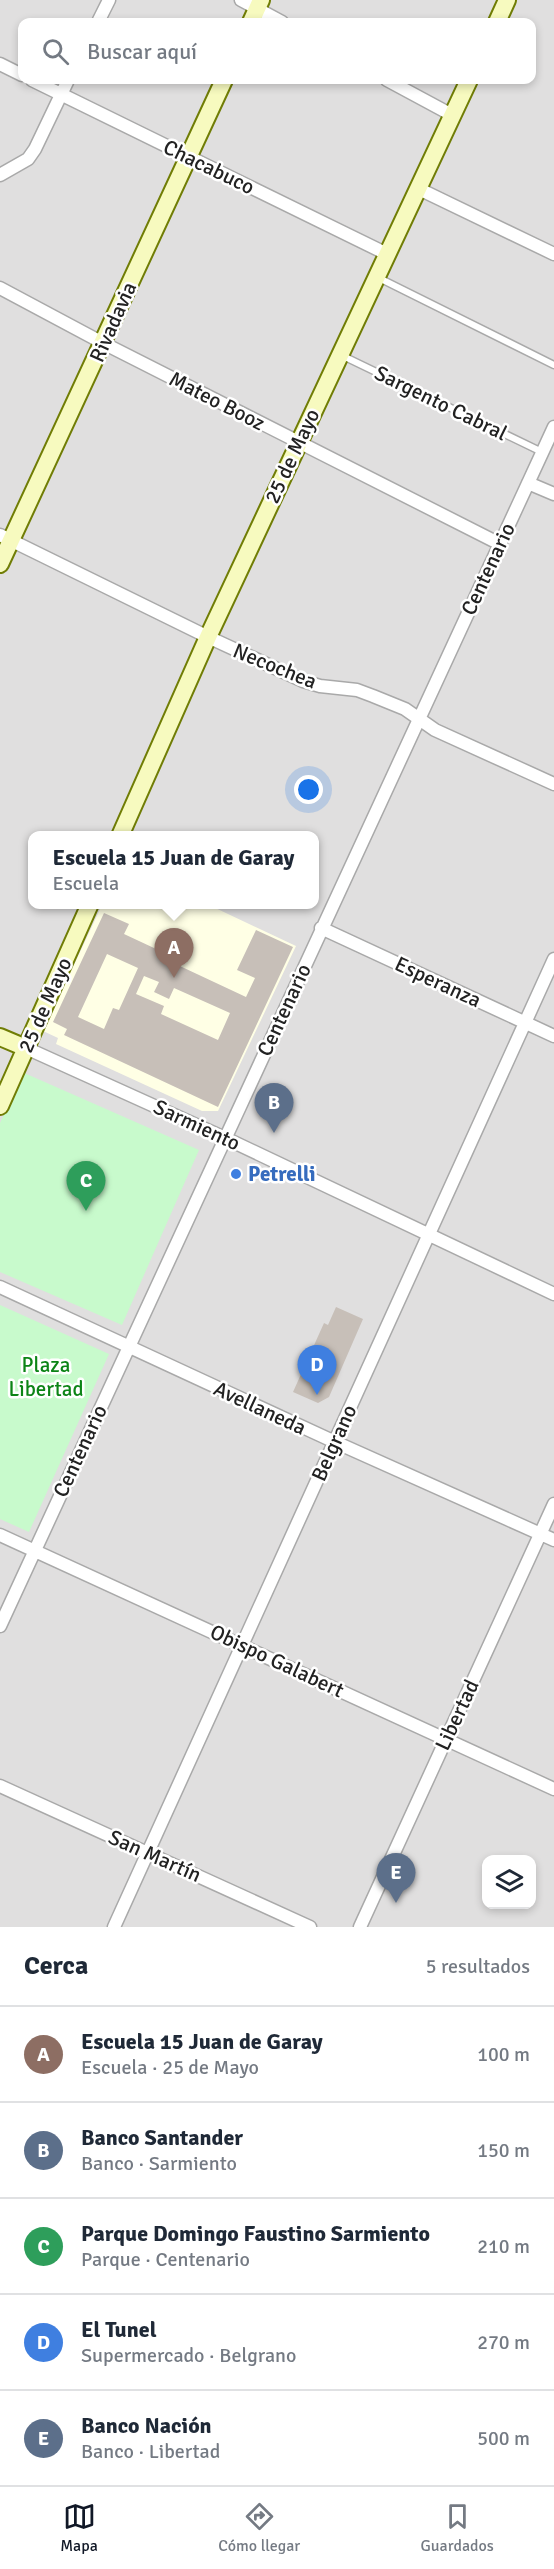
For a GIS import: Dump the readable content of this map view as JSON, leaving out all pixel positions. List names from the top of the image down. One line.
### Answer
{"streets":{"main road":["Rivadavia","25 de Mayo","Sarmiento"],"street":["Chacabuco","Mateo Booz","Centenario","Necochea","Esperanza","Avellaneda","Belgrano","Obispo Galabert","Libertad","San Martín"],"lane":["Sargento Cabral"]},"crossings":[["Chacabuco","Rivadavia"],["Chacabuco","25 de Mayo"],["Rivadavia","Mateo Booz"],["Rivadavia","Necochea"],["Mateo Booz","25 de Mayo"],["Mateo Booz","Centenario"],["Sargento Cabral","25 de Mayo"],["Sargento Cabral","Centenario"],["25 de Mayo","Necochea"],["25 de Mayo","Sarmiento"],["Centenario","Necochea"],["Centenario","Esperanza"],["Centenario","Sarmiento"],["Centenario","Avellaneda"],["Centenario","Obispo Galabert"],["Esperanza","Belgrano"],["Sarmiento","Belgrano"],["Avellaneda","Belgrano"],["Avellaneda","Libertad"],["Belgrano","Obispo Galabert"],["Belgrano","San Martín"],["Obispo Galabert","Libertad"]],"parks":["Plaza Libertad"],"places":["Petrelli"],"page":{"search":"Buscar aquí","popup":["Escuela 15 Juan de Garay","Escuela"],"pins":["A","B","C","D","E"],"heading":["Cerca","5 resultados"],"list":[{"mark":"A","name":"Escuela 15 Juan de Garay","note":"Escuela · 25 de Mayo","value":"100 m"},{"mark":"B","name":"Banco Santander","note":"Banco · Sarmiento","value":"150 m"},{"mark":"C","name":"Parque Domingo Faustino Sarmiento","note":"Parque · Centenario","value":"210 m"},{"mark":"D","name":"El Tunel","note":"Supermercado · Belgrano","value":"270 m"},{"mark":"E","name":"Banco Nación","note":"Banco · Libertad","value":"500 m"}],"nav":["Mapa","Cómo llegar","Guardados"]}}
